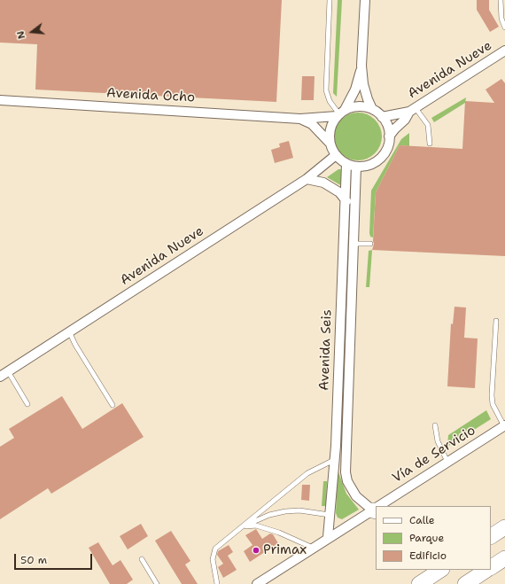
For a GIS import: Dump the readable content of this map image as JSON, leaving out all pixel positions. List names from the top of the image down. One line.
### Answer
{"streets":{"street":["Avenida Nueve","Avenida Ocho","Avenida Seis","Vía de Servicio"]},"crossings":[["Avenida Nueve","Avenida Ocho"],["Avenida Nueve","Avenida Seis"],["Avenida Ocho","Avenida Seis"],["Avenida Seis","Vía de Servicio"]],"places":["Primax"],"legend":["Calle","Parque","Edificio"],"scale_bar":"50 m","north":"left"}
